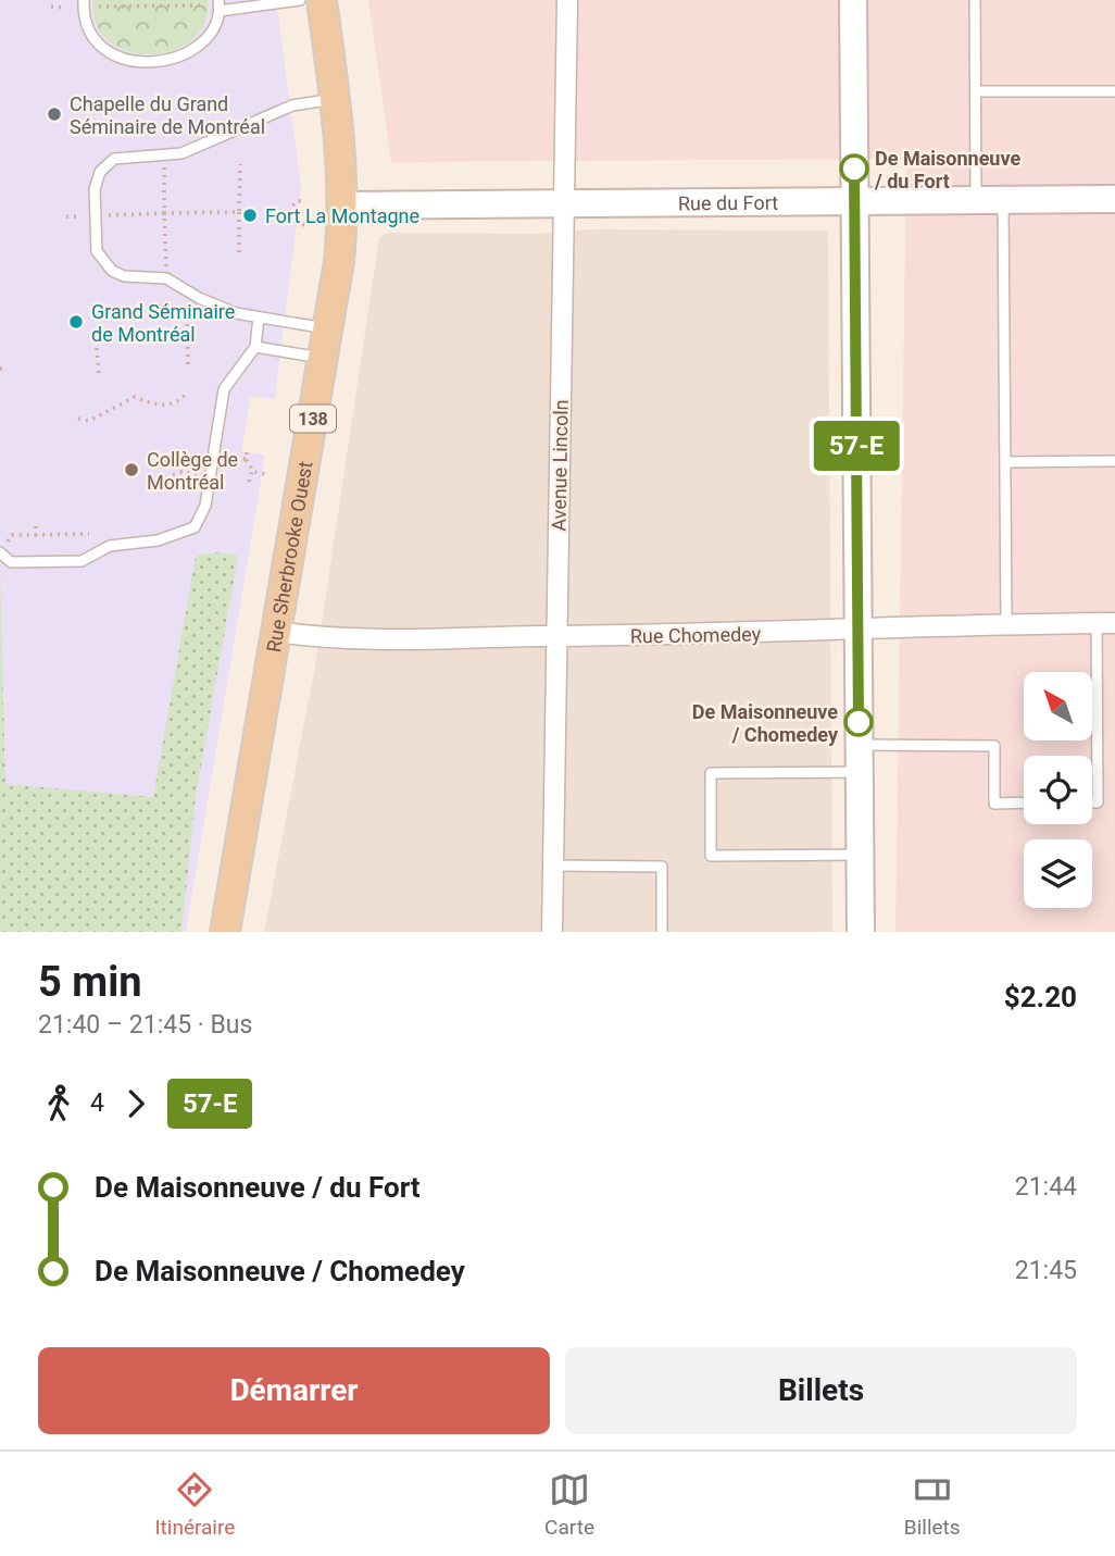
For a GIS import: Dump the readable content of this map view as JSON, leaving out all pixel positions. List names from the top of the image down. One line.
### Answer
{"streets":{"main road":["138","Rue Sherbrooke Ouest"],"street":["Rue du Fort","Avenue Lincoln","Rue Chomedey"]},"crossings":[["Rue du Fort","Avenue Lincoln"],["Rue du Fort","Rue Sherbrooke Ouest"],["Avenue Lincoln","Rue Chomedey"],["Rue Sherbrooke Ouest","Rue Chomedey"]],"places":["Chapelle du Grand Séminaire de Montréal","De Maisonneuve / du Fort","Fort La Montagne","Grand Séminaire de Montréal","Collège de Montréal","De Maisonneuve / Chomedey"],"lines":["bus line 57-E"],"north":"top left","page":{"on_map":"57-E","heading":["5 min","21:40 – 21:45 · Bus","$2.20"],"legs":["4","57-E"],"list":[{"name":"De Maisonneuve / du Fort","value":"21:44"},{"name":"De Maisonneuve / Chomedey","value":"21:45"}],"buttons":["Démarrer","Billets"],"tabs":["Itinéraire","Carte","Billets"]}}
